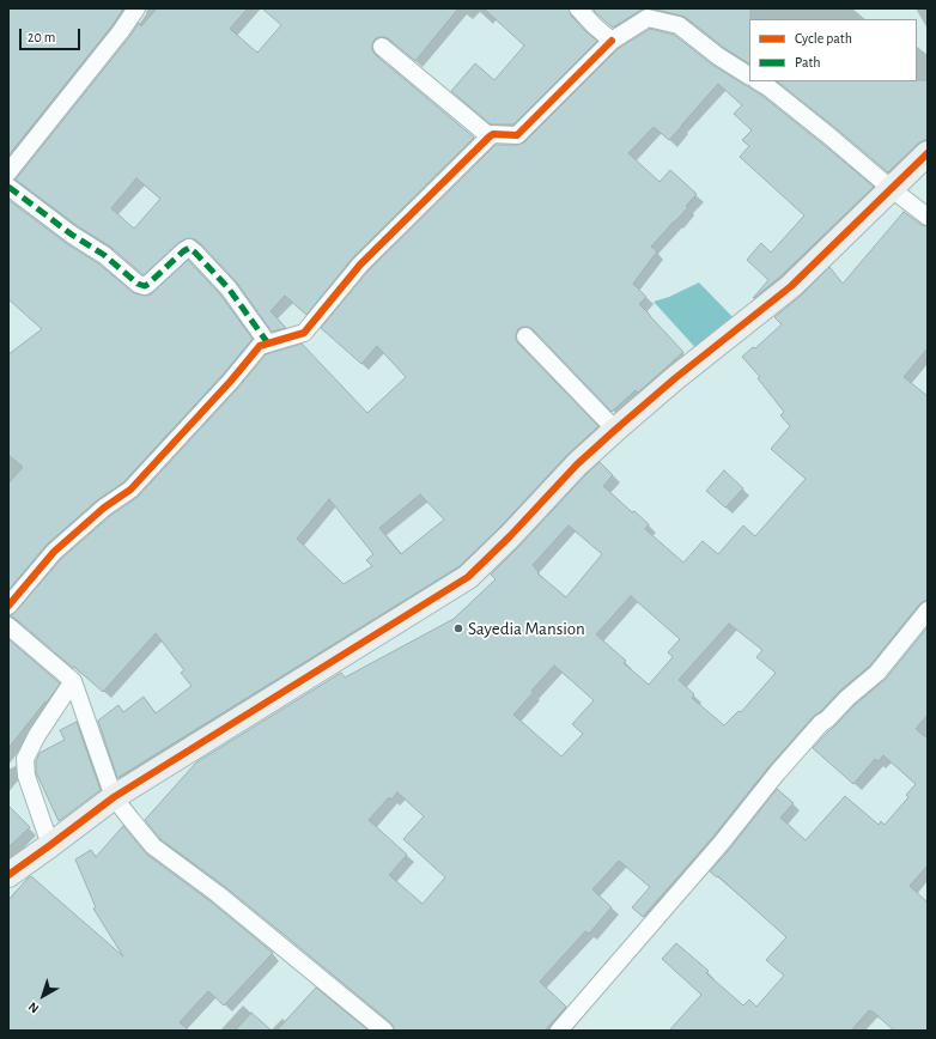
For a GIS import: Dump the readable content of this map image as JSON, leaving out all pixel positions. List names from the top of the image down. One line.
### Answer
{"places":["Sayedia Mansion"],"legend":["Cycle path","Path"],"scale_bar":"20 m","north":"bottom left"}
